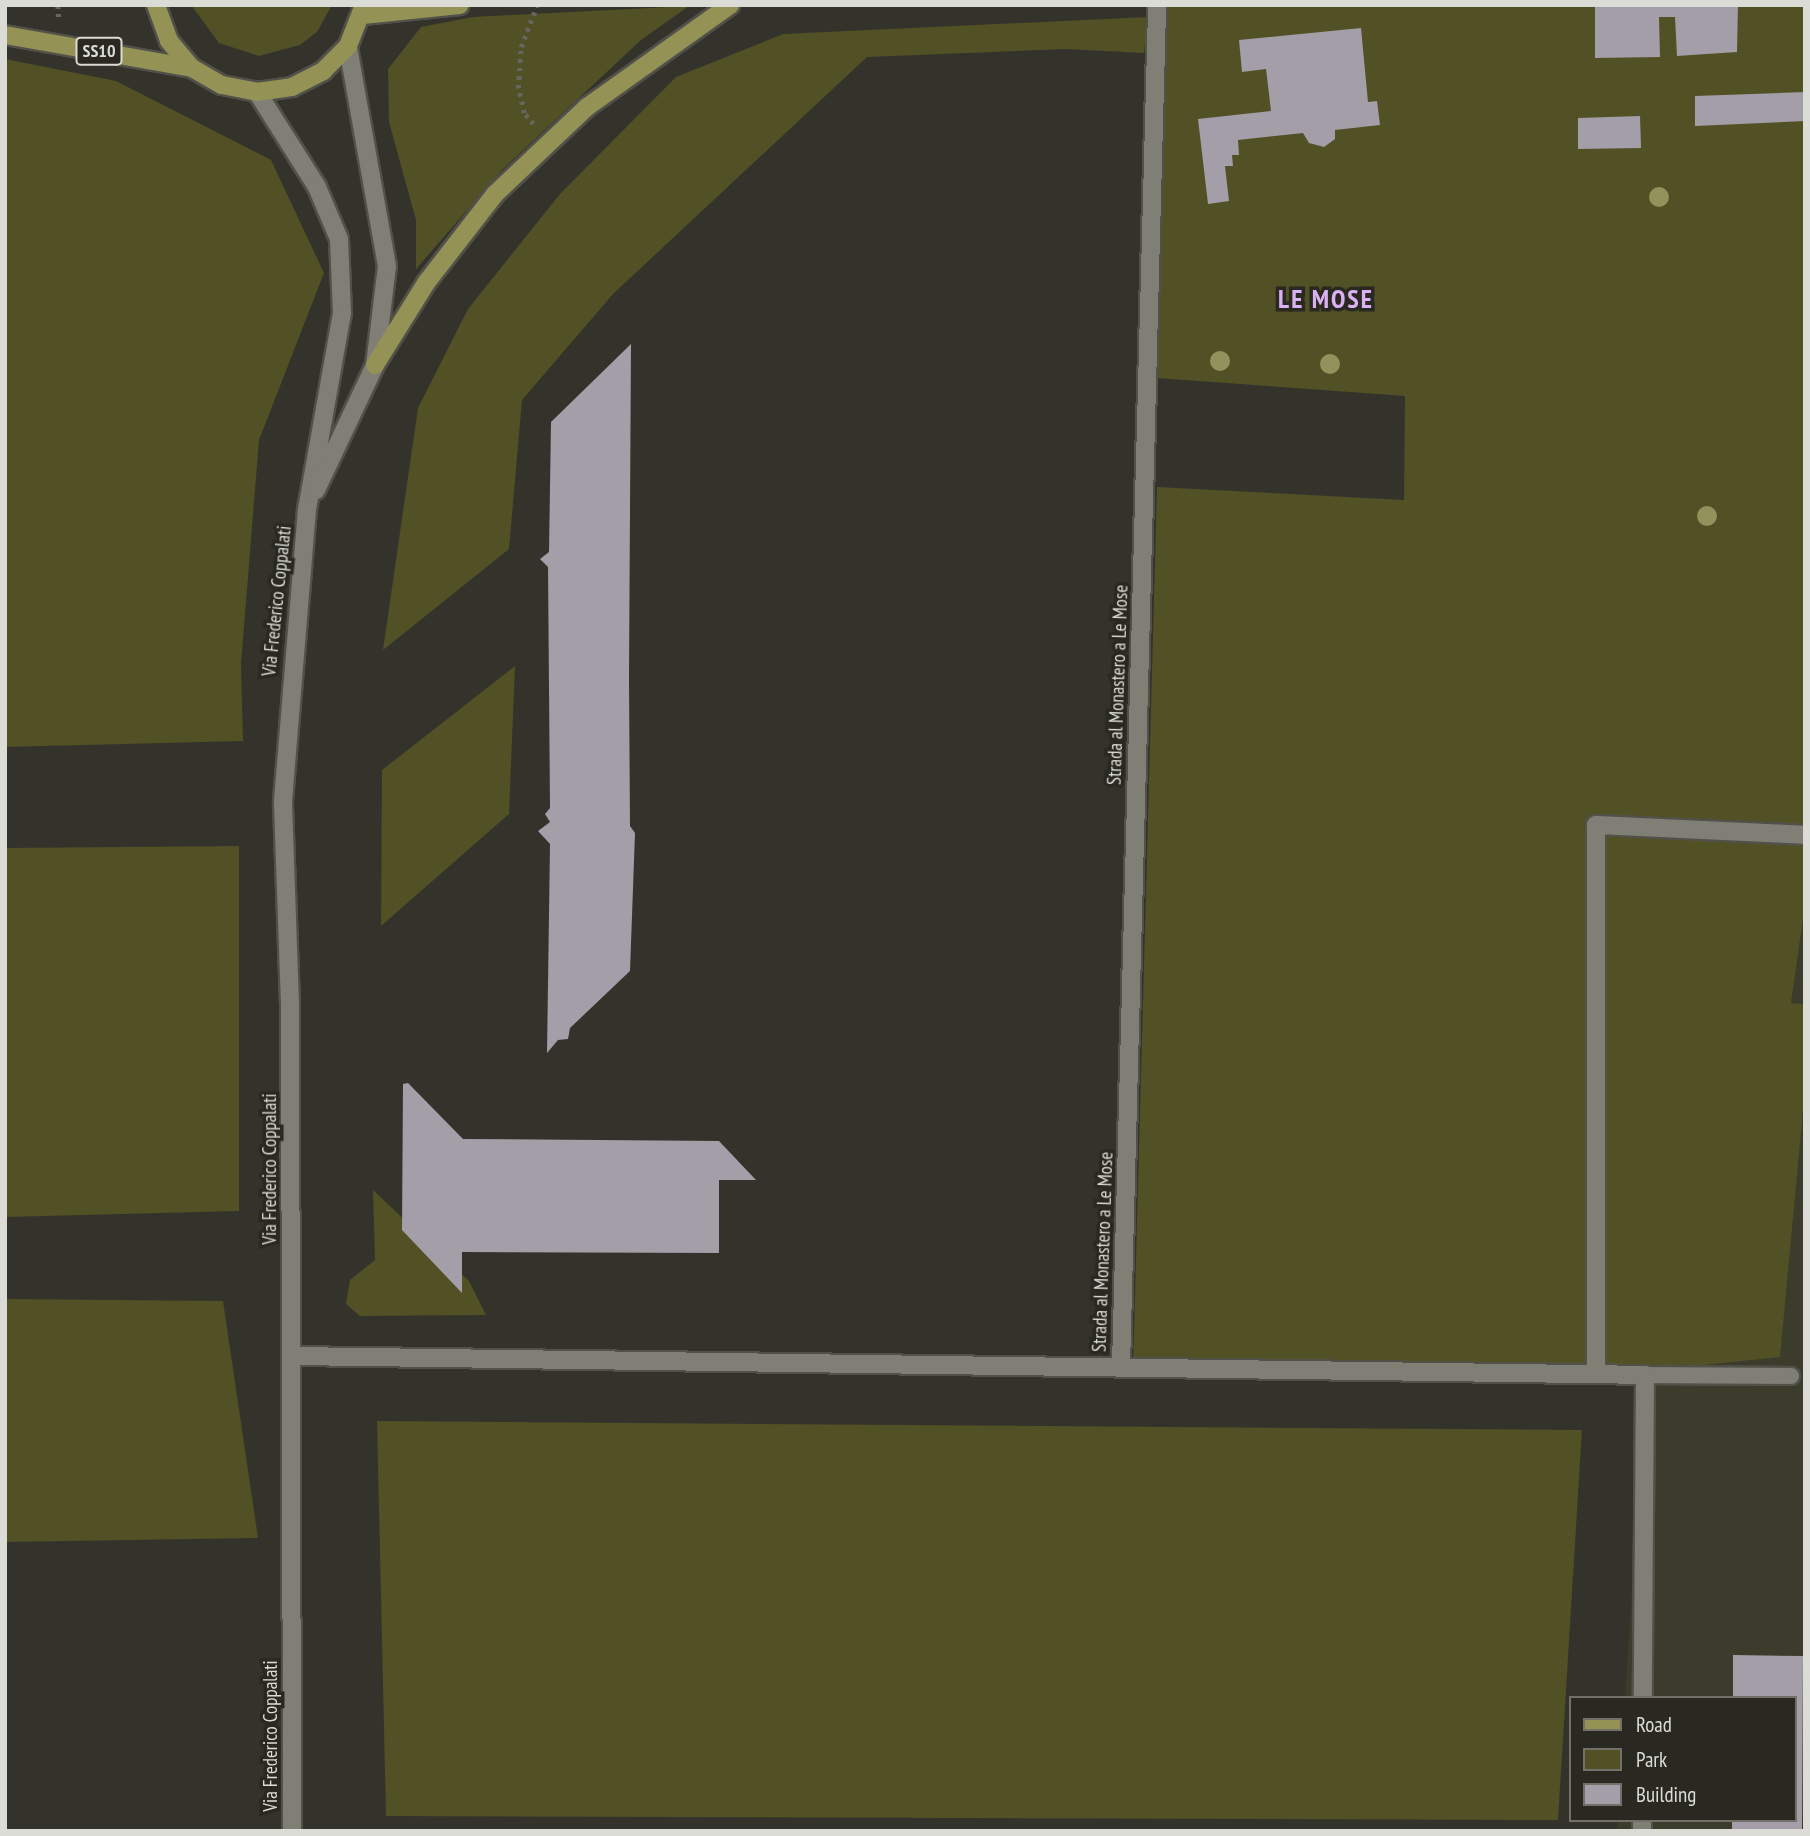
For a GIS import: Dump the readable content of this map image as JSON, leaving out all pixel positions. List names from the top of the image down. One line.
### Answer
{"streets":{"main road":["SS10"],"street":["Via Frederico Coppalati","Strada al Monastero a Le Mose"]},"districts":["LE MOSE"],"legend":["Road","Park","Building"]}
